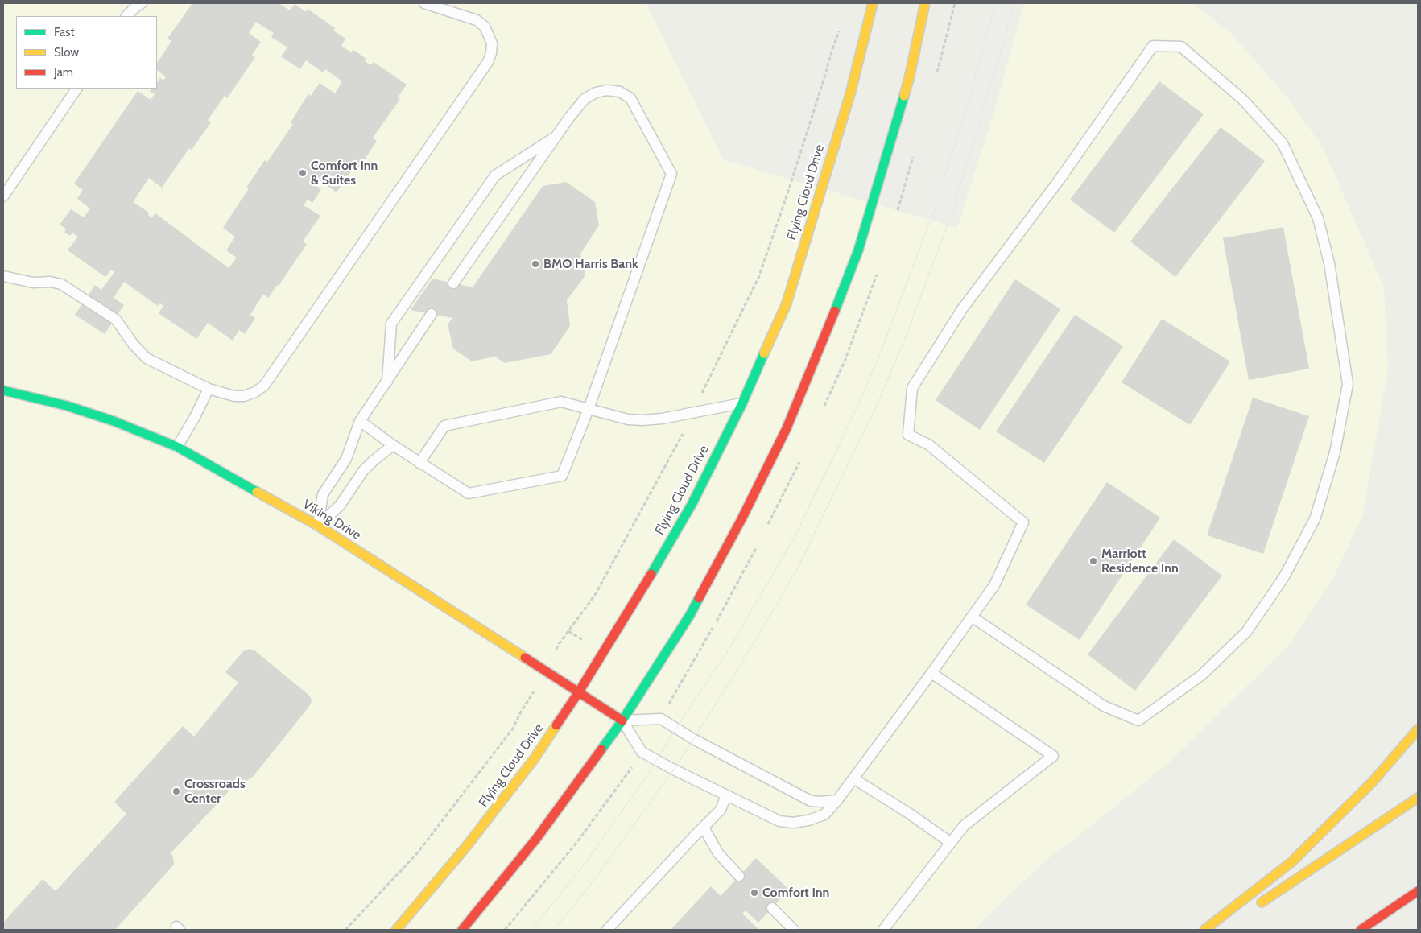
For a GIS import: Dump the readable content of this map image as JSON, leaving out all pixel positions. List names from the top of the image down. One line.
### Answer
{"streets":{"main road":["Flying Cloud Drive","Viking Drive"]},"crossings":[["Flying Cloud Drive","Viking Drive"]],"places":["Comfort Inn & Suites","BMO Harris Bank","Marriott Residence Inn","Crossroads Center","Comfort Inn"],"legend":["Fast","Slow","Jam"]}
